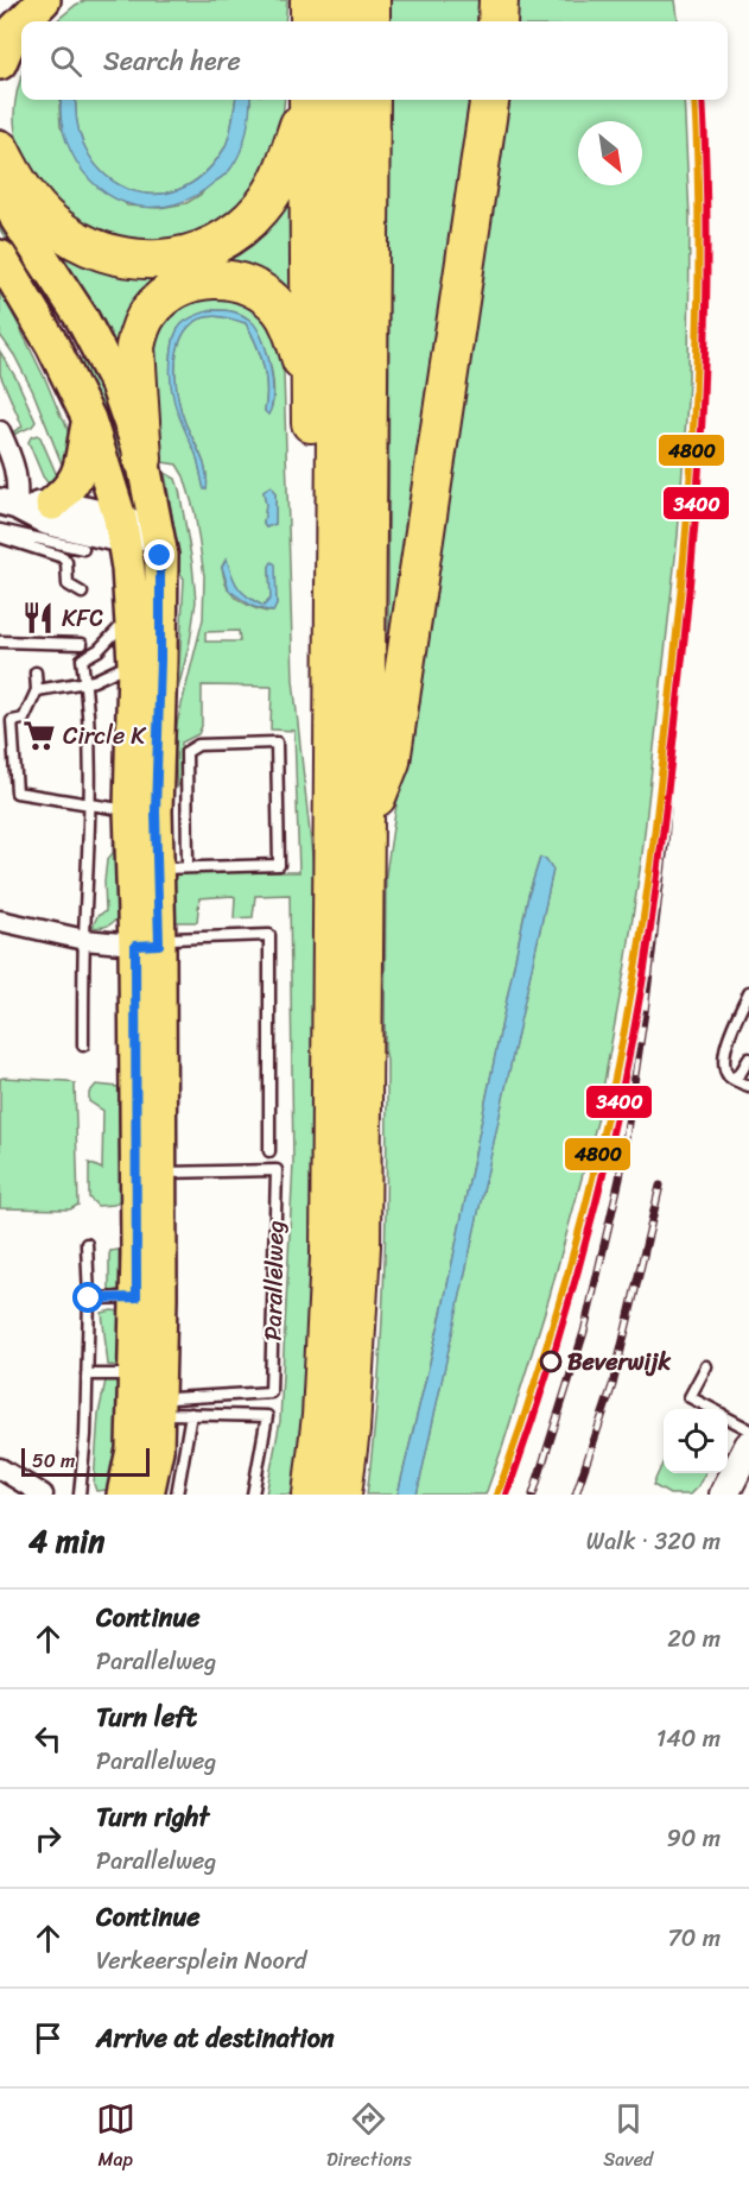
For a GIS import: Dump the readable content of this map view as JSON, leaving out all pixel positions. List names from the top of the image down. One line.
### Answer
{"streets":{"lane":["Parallelweg"]},"places":{"restaurant":["KFC"],"supermarket":["Circle K"],"other":["Beverwijk"]},"lines":["transit line 4800","transit line 3400"],"scale_bar":"50 m","north":"bottom right","page":{"search":"Search here","scale":"50 m","heading":["4 min","Walk · 320 m"],"list":[["Continue","Parallelweg","20 m"],["Turn left","Parallelweg","140 m"],["Turn right","Parallelweg","90 m"],["Continue","Verkeersplein Noord","70 m"],"Arrive at destination"],"nav":["Map","Directions","Saved"]}}
